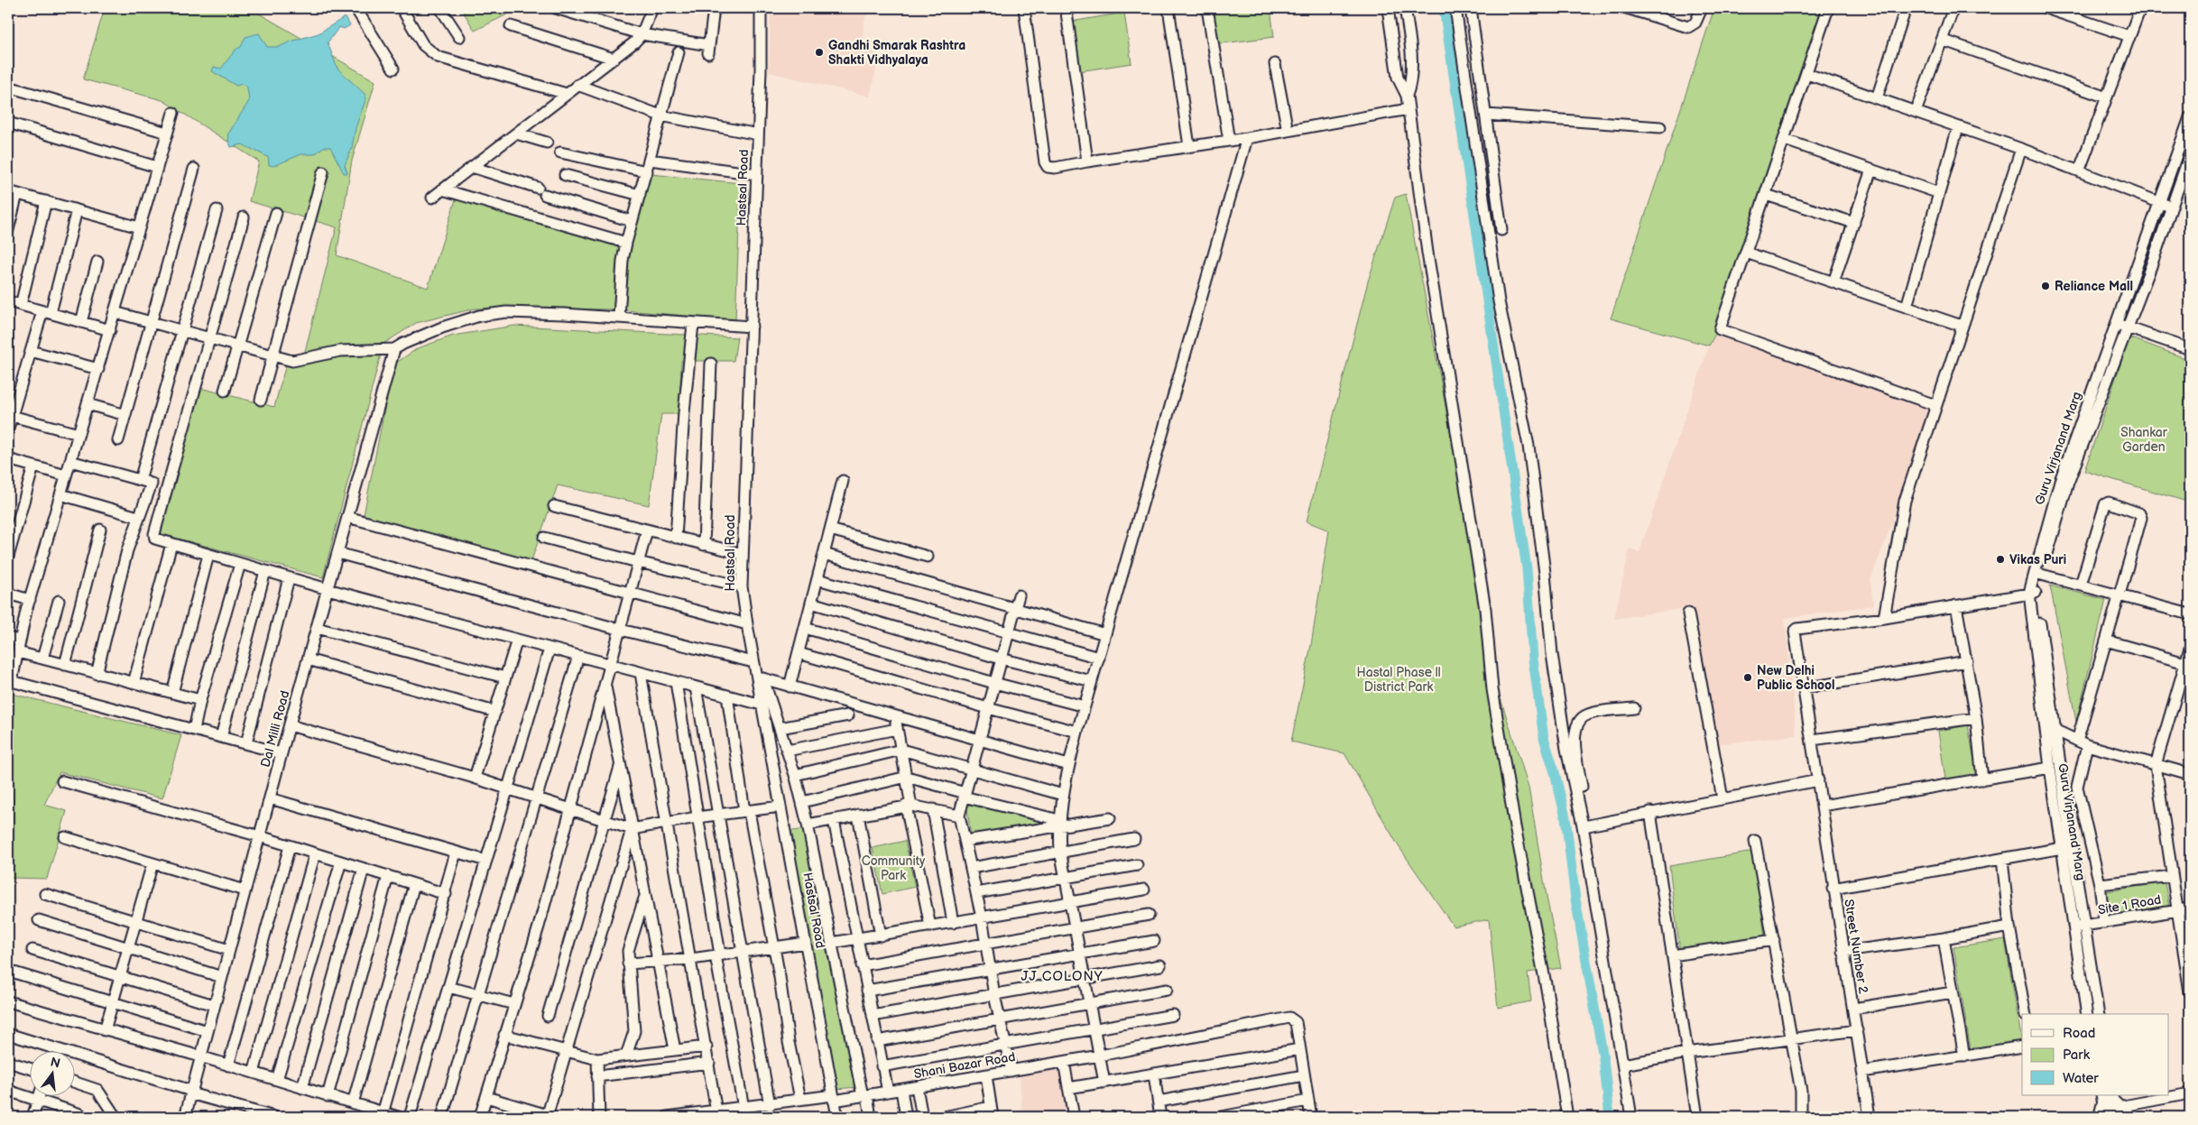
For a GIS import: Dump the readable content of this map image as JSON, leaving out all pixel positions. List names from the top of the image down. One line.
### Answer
{"streets":{"street":["Hastsal Road","Guru Virjanand Marg","Dal Milli Road","Site 1 Road","Street Number 2","Shani Bazar Road"]},"crossings":[["Hastsal Road","Shani Bazar Road"],["Guru Virjanand Marg","Site 1 Road"]],"districts":["JJ COLONY"],"parks":["Shankar Garden","Hastal Phase || District Park","Community Park"],"places":["Gandhi Smarak Rashtra Shakti Vidhyalaya","Reliance Mall","Vikas Puri","New Delhi Public School"],"legend":["Road","Park","Water"],"north":"top"}
